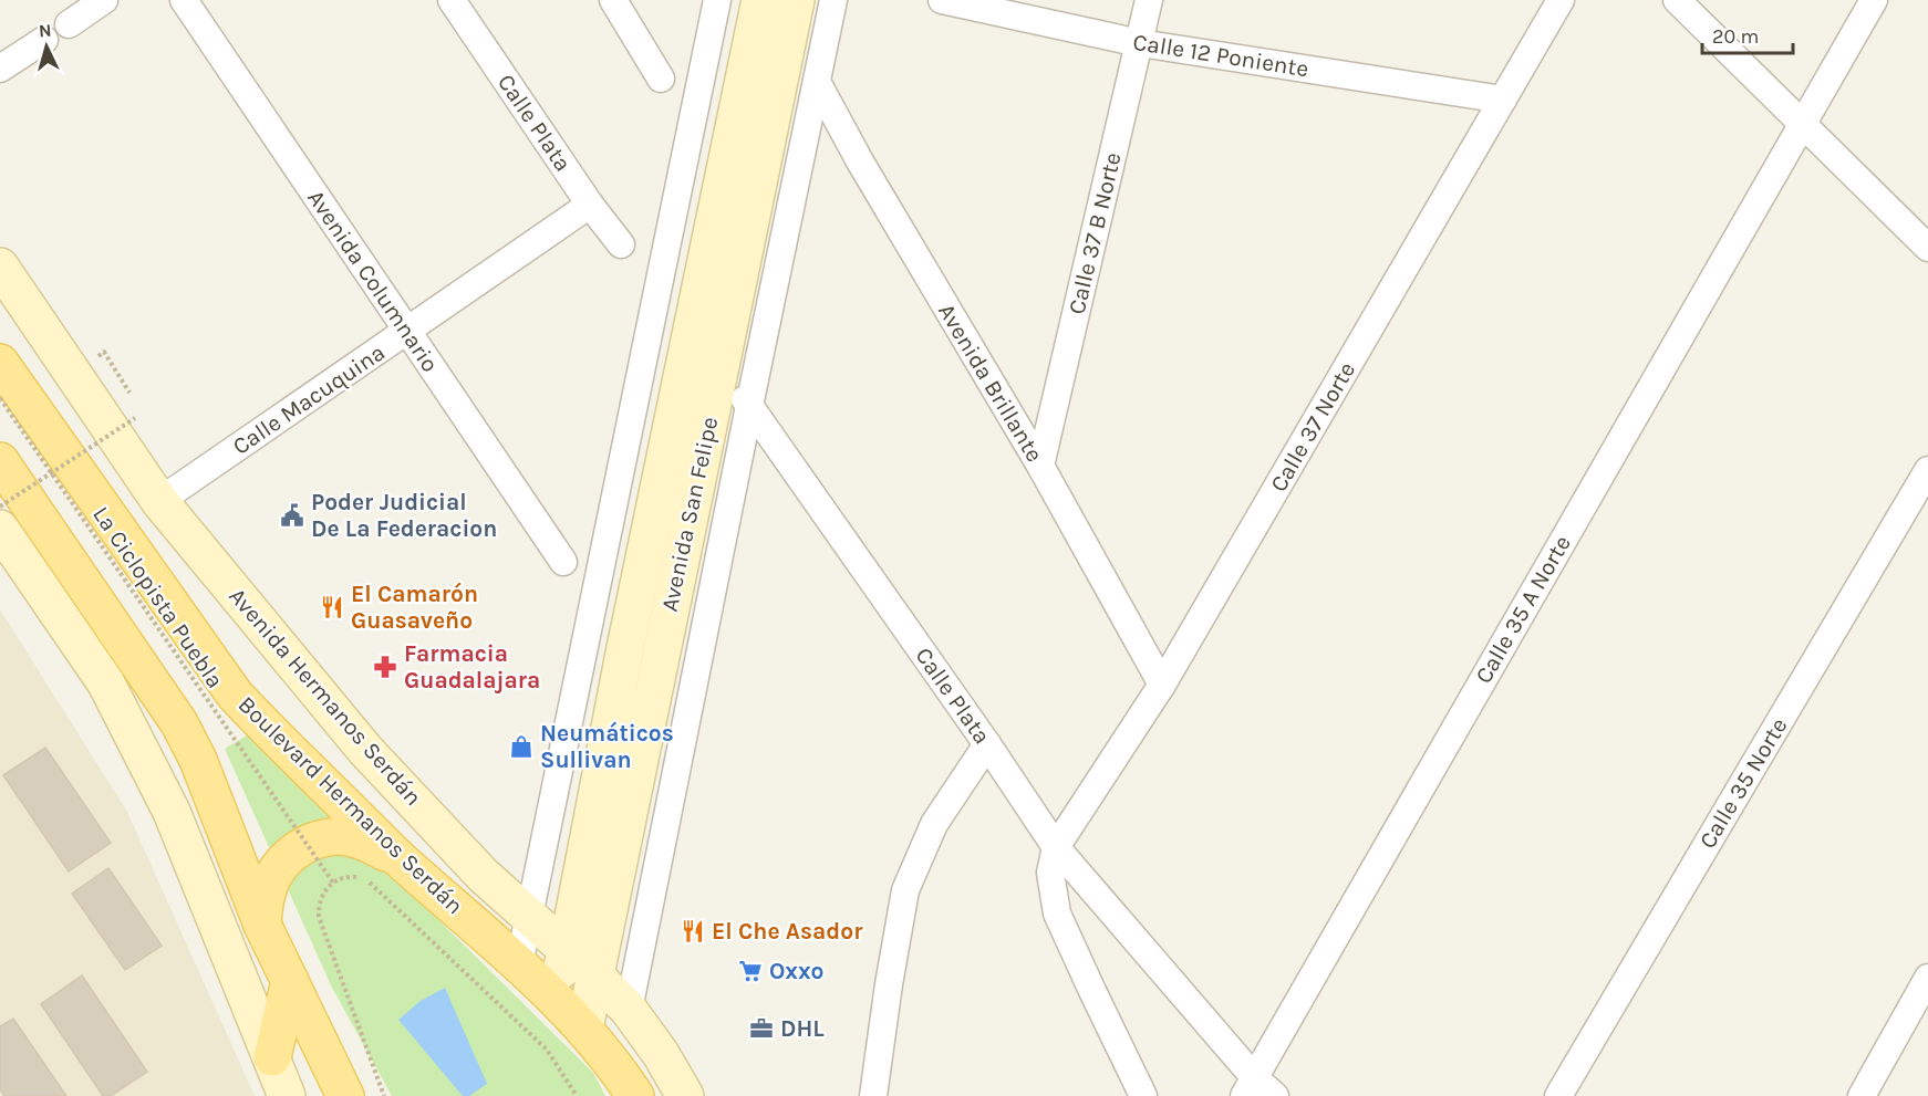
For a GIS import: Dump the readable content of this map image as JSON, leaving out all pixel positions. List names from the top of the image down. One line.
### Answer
{"streets":{"main road":["Avenida San Felipe","Avenida Hermanos Serdán","Boulevard Hermanos Serdán"],"street":["Calle 12 Poniente","Calle Plata","Calle 37 B Norte","Avenida Columnario","Avenida Brillante","Calle Macuquina","Calle 37 Norte","Calle 35 A Norte","Calle 35 Norte"],"path":["La Ciclopista Puebla"]},"crossings":[["Calle 12 Poniente","Calle 37 B Norte"],["Calle 12 Poniente","Calle 37 Norte"],["Calle Plata","Calle Macuquina"],["Calle Plata","Calle 37 Norte"],["Calle Plata","Avenida San Felipe"],["Calle Plata","Calle 35 A Norte"],["Calle 37 B Norte","Avenida Brillante"],["Avenida Columnario","Calle Macuquina"],["Avenida Brillante","Calle 37 Norte"],["Avenida Brillante","Avenida San Felipe"],["Calle Macuquina","Avenida Hermanos Serdán"],["Avenida San Felipe","Avenida Hermanos Serdán"],["Avenida San Felipe","Boulevard Hermanos Serdán"]],"places":{"public building":["Poder Judicial De La Federacion"],"restaurant":["El Camarón Guasaveño","El Che Asador"],"pharmacy":["Farmacia Guadalajara"],"shop":["Neumáticos Sullivan"],"supermarket":["Oxxo"],"office":["DHL"]},"scale_bar":"20 m","north":"top"}
